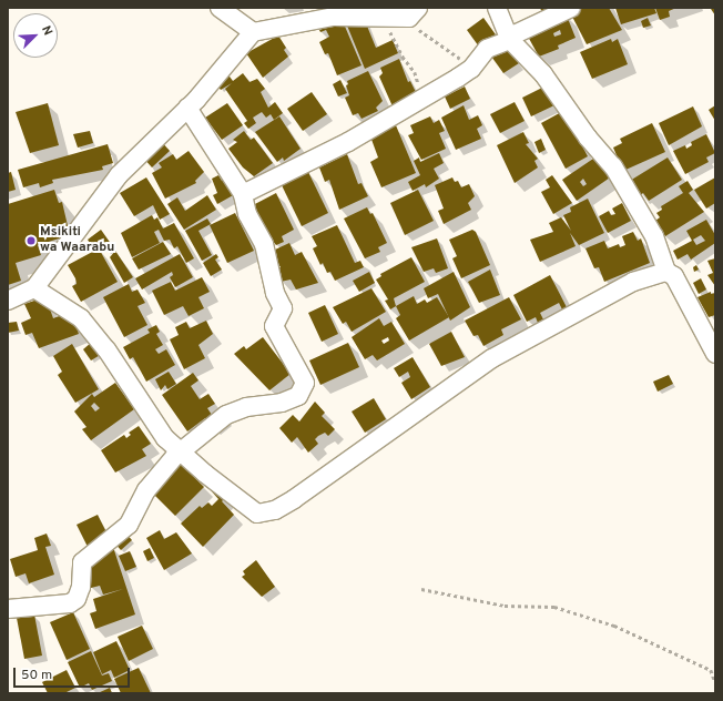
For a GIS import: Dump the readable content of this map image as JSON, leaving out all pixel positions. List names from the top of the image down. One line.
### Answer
{"places":["Msikiti wa Waarabu"],"scale_bar":"50 m","north":"top right"}
